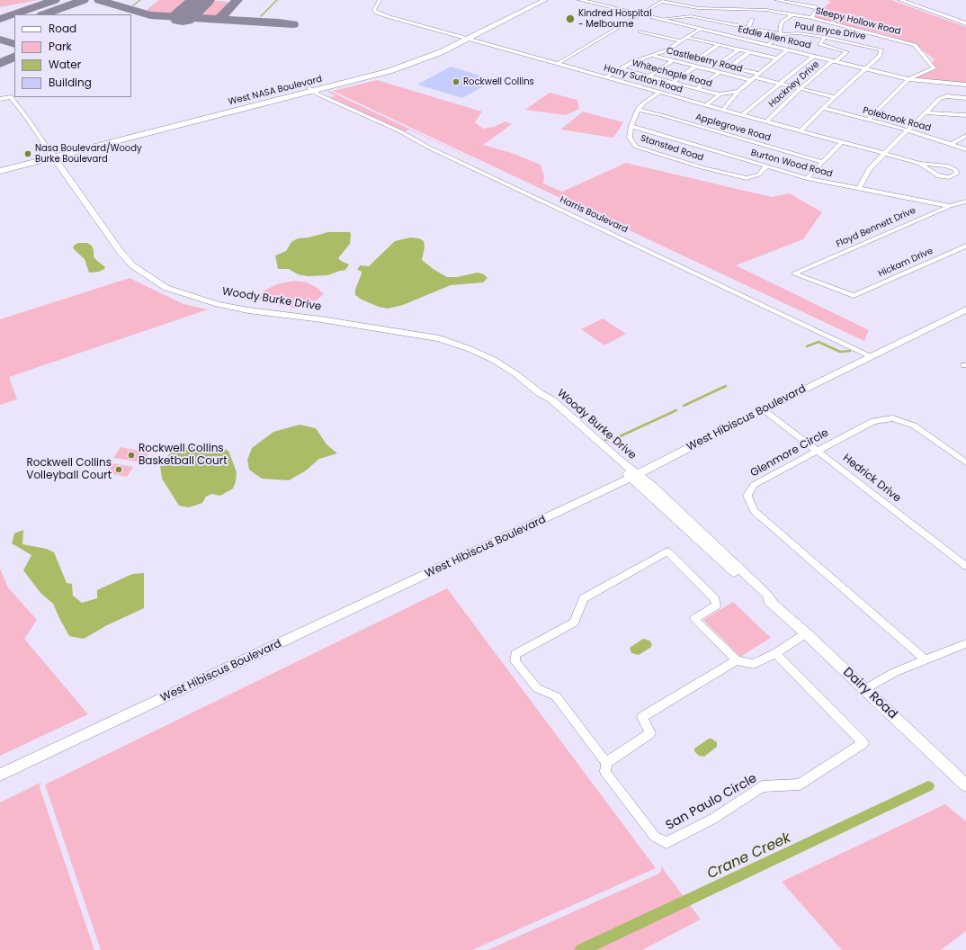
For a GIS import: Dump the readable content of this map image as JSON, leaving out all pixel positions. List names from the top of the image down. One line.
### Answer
{"streets":{"main road":["West NASA Boulevard"],"street":["Sleepy Hollow Road","Paul Bryce Drive","Eddie Allen Road","Castleberry Road","Whitechaple Road","Harry Sutton Road","Hackney Drive","Polebrook Road","Applegrove Road","Stansted Road","Burton Wood Road","Harris Boulevard","Floyd Bennett Drive","Hickam Drive","Woody Burke Drive","West Hibiscus Boulevard","Glenmore Circle","Hedrick Drive","Dairy Road","San Paulo Circle"]},"crossings":[["Sleepy Hollow Road","Eddie Allen Road"],["Sleepy Hollow Road","Polebrook Road"],["Paul Bryce Drive","Eddie Allen Road"],["Paul Bryce Drive","Harry Sutton Road"],["Paul Bryce Drive","Hackney Drive"],["Paul Bryce Drive","Polebrook Road"],["Eddie Allen Road","Hackney Drive"],["Harry Sutton Road","Hackney Drive"],["Harry Sutton Road","West NASA Boulevard"],["Harry Sutton Road","Stansted Road"],["West NASA Boulevard","Harris Boulevard"],["West NASA Boulevard","Woody Burke Drive"],["Applegrove Road","Stansted Road"],["Stansted Road","Burton Wood Road"],["Burton Wood Road","Floyd Bennett Drive"],["Harris Boulevard","West Hibiscus Boulevard"],["Floyd Bennett Drive","Hickam Drive"],["Woody Burke Drive","West Hibiscus Boulevard"],["Woody Burke Drive","Dairy Road"],["West Hibiscus Boulevard","Hedrick Drive"],["West Hibiscus Boulevard","Dairy Road"],["Glenmore Circle","Hedrick Drive"]],"water":["Crane Creek"],"places":["Kindred Hospital - Melbourne","Rockwell Collins","Nasa Boulevard/Woody Burke Boulevard","Rockwell Collins Basketball Court","Rockwell Collins Volleyball Court"],"legend":["Road","Park","Water","Building"]}
